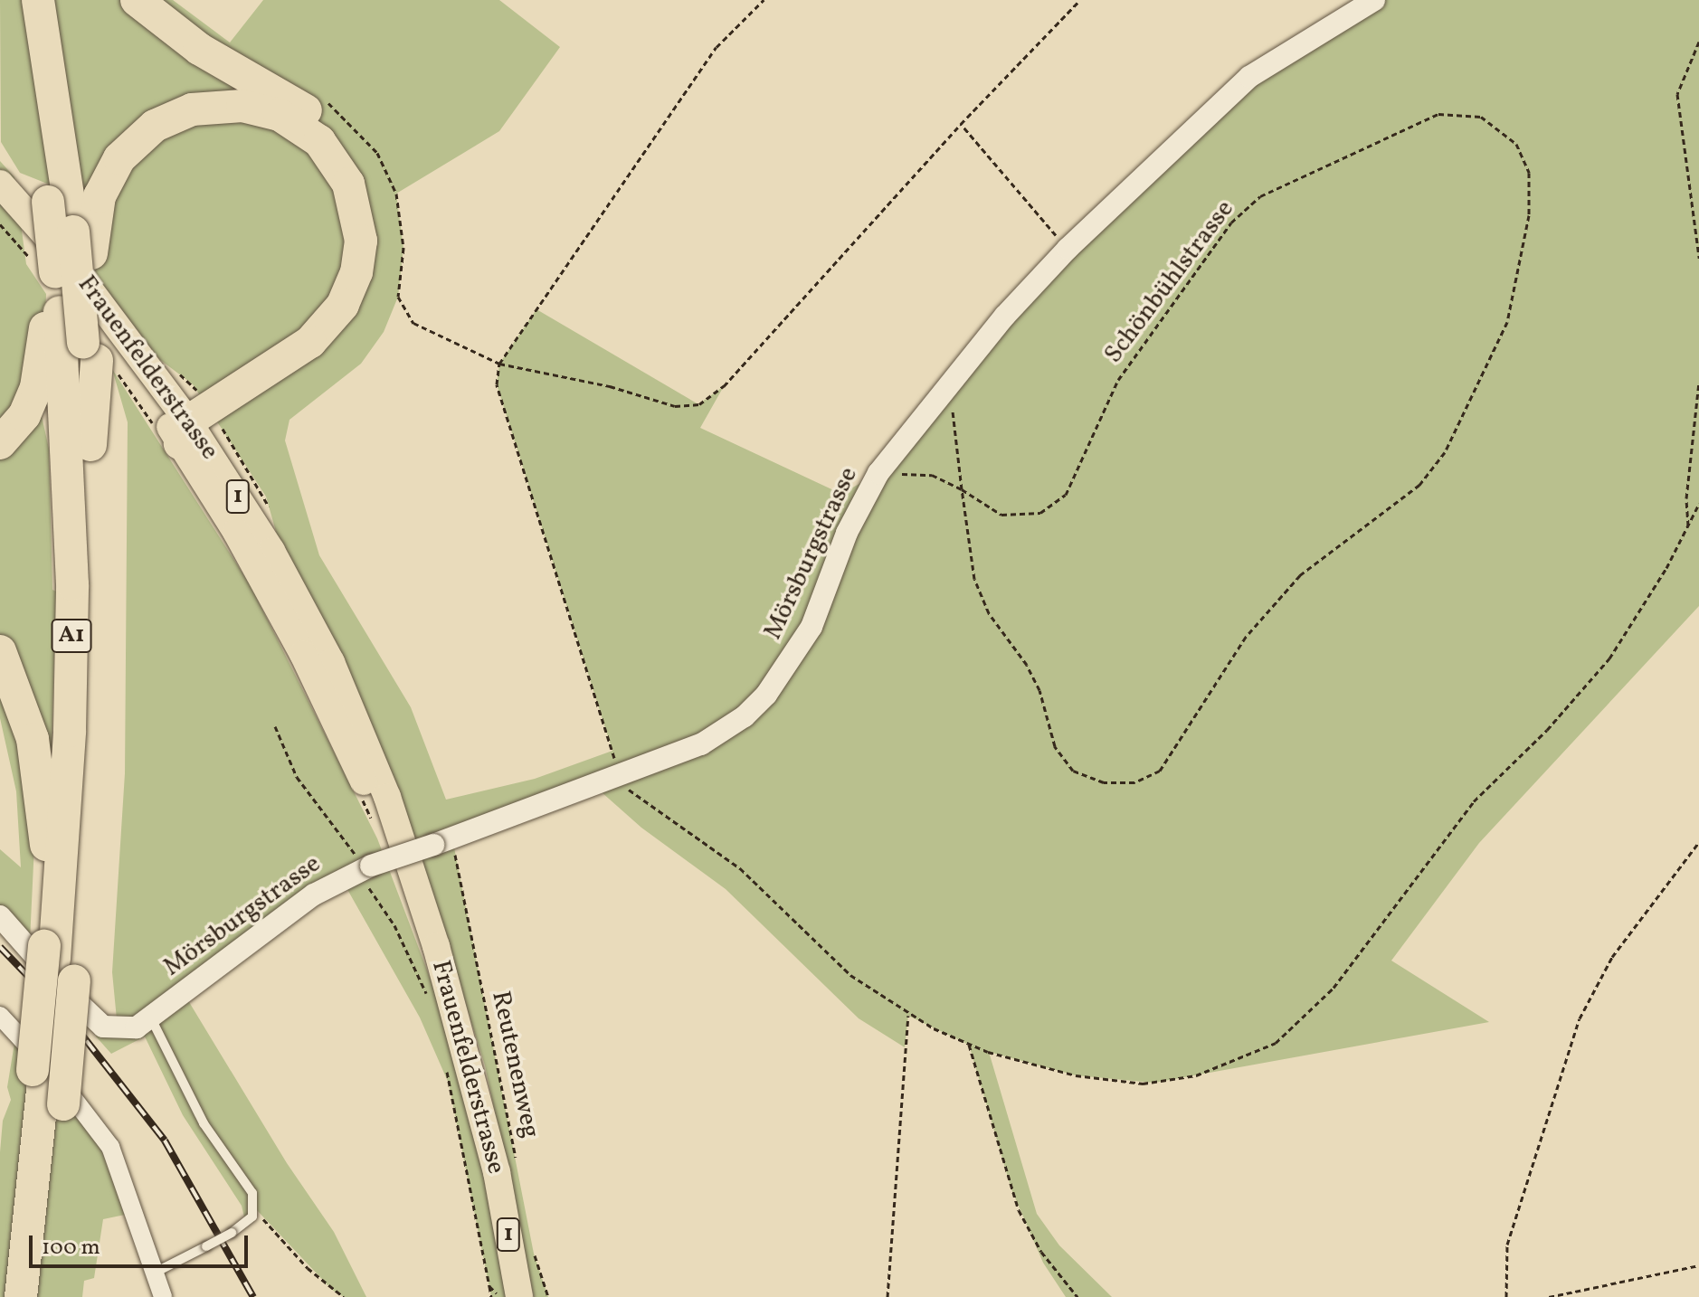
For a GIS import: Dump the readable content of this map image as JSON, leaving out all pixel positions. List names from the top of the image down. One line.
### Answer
{"streets":{"highway":["A1"],"main road":["Frauenfelderstrasse","1"],"street":["Mörsburgstrasse"],"path":["Schönbühlstrasse","Reutenenweg"]},"crossings":[["Schönbühlstrasse","Mörsburgstrasse"],["Mörsburgstrasse","Reutenenweg"]],"scale_bar":"100 m"}
